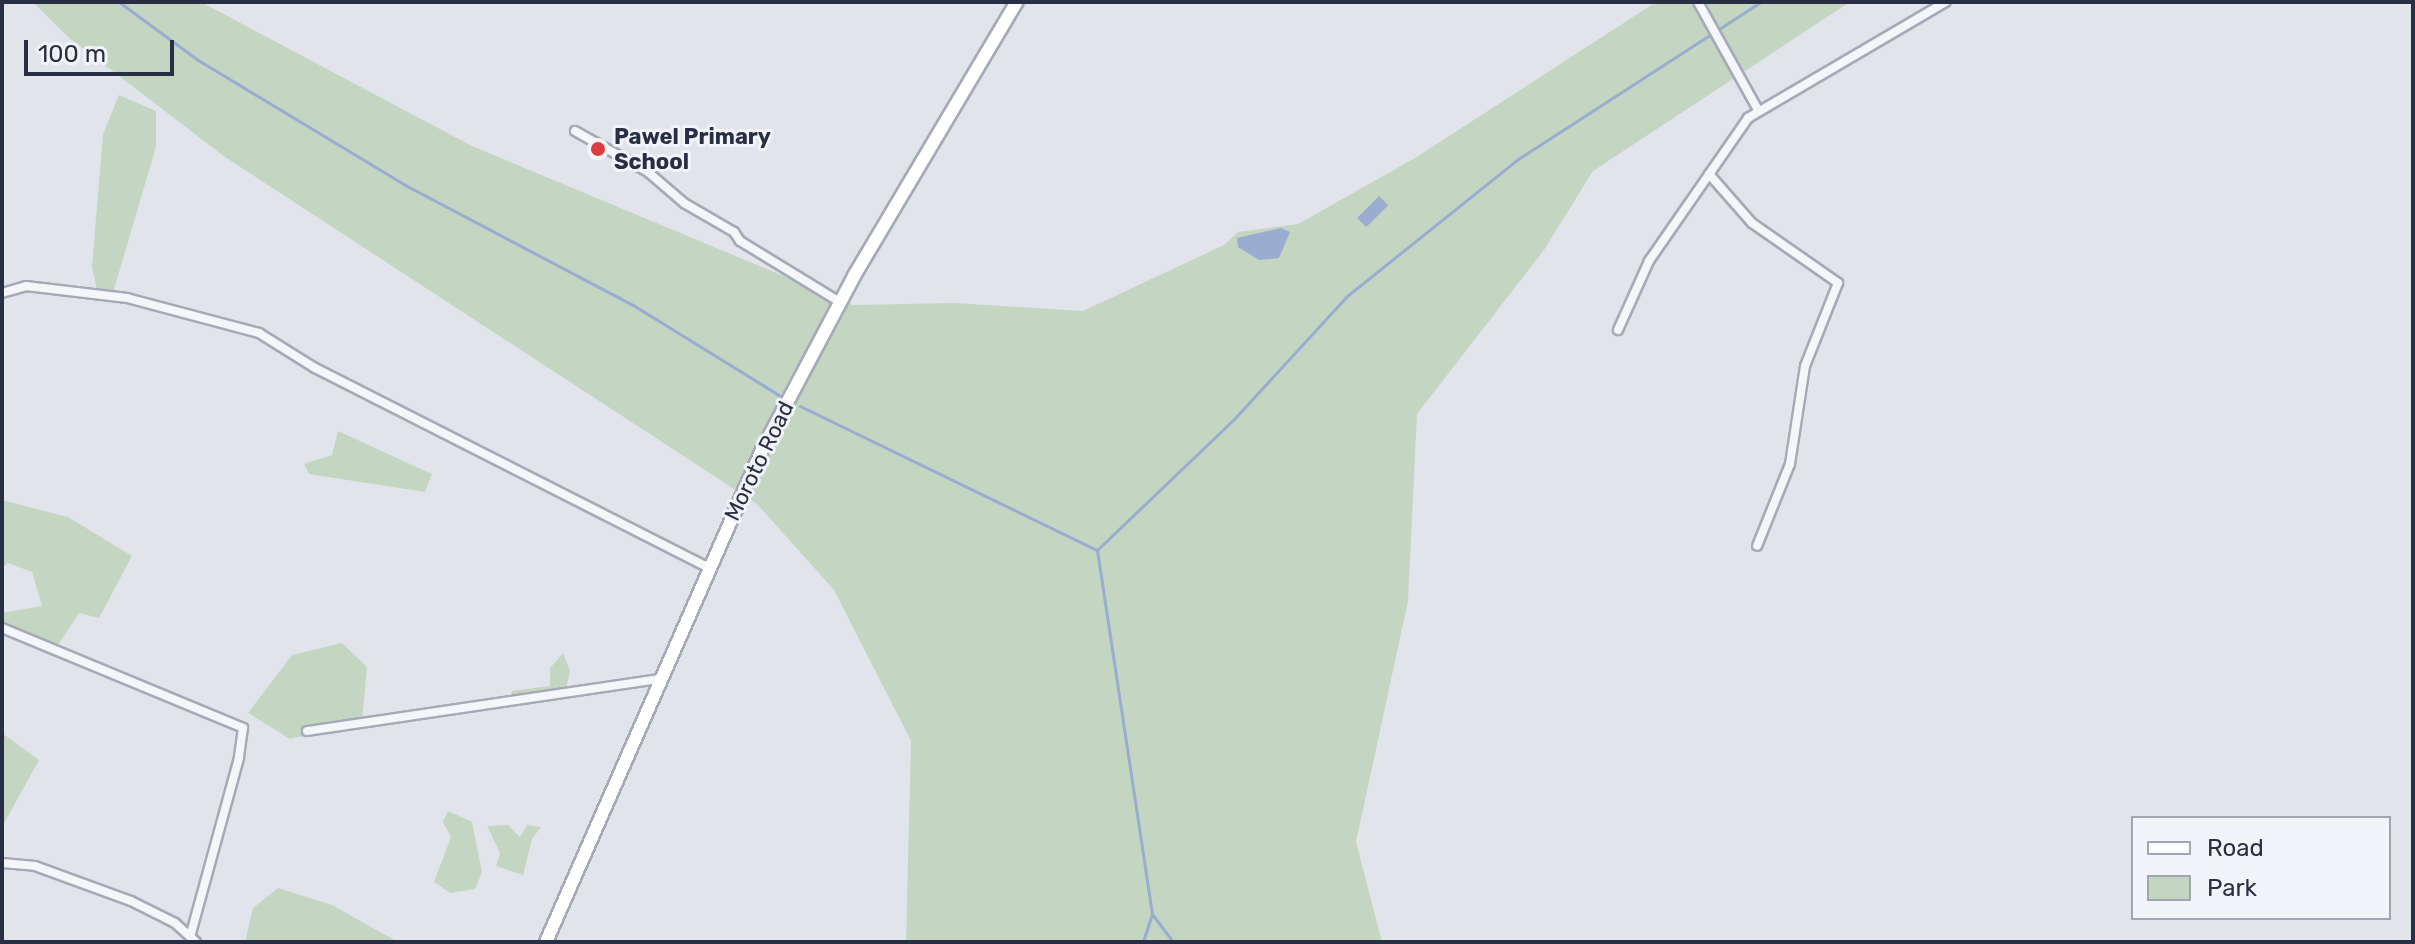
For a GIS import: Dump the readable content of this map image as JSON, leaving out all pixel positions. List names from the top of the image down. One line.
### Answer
{"streets":{"main road":["Moroto Road"]},"places":["Pawel Primary School"],"legend":["Road","Park"],"scale_bar":"100 m"}
